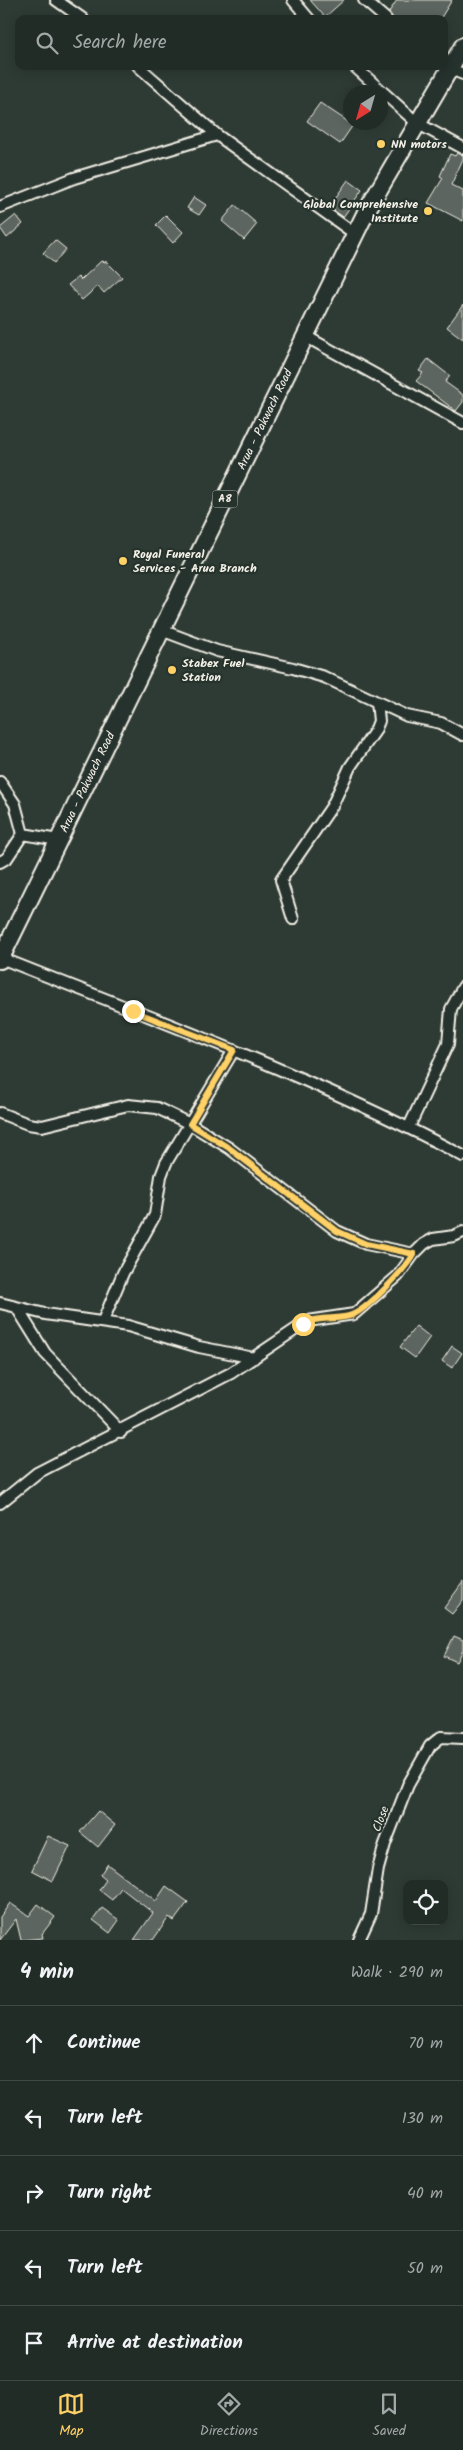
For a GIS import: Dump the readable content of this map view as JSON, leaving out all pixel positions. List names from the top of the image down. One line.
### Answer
{"streets":{"main road":["Arua - Pakwach Road","A8"],"street":["Close"]},"places":["NN motors","Global Comprehensive Institute","Royal Funeral Services - Arua Branch","Stabex Fuel Station"],"north":"bottom left","page":{"search":"Search here","heading":["4 min","Walk · 290 m"],"list":[["Continue","70 m"],["Turn left","130 m"],["Turn right","40 m"],["Turn left","50 m"],"Arrive at destination"],"nav":["Map","Directions","Saved"]}}
